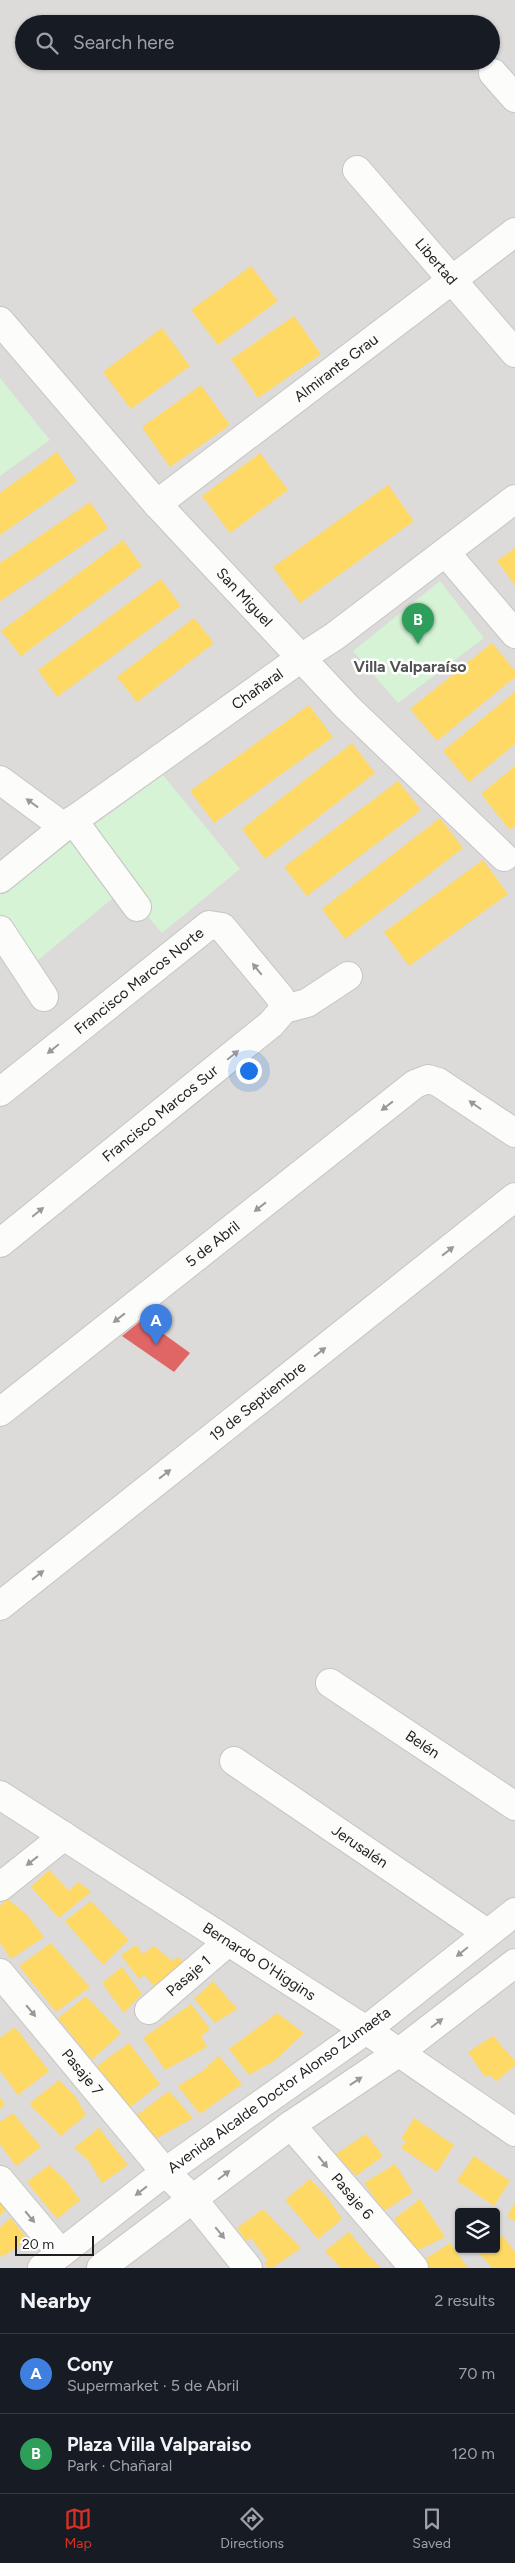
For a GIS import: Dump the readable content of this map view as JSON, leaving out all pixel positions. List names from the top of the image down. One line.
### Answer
{"streets":{"street":["Libertad","Almirante Grau","San Miguel","Chañaral","Francisco Marcos Norte","Francisco Marcos Sur","5 de Abril","19 de Septiembre","Belén","Jerusalén","Bernardo O'Higgins","Pasaje 1","Pasaje 7","Avenida Alcalde Doctor Alonso Zumaeta","Pasaje 6"]},"crossings":[["Libertad","Almirante Grau"],["Almirante Grau","San Miguel"],["San Miguel","Chañaral"],["Francisco Marcos Norte","Francisco Marcos Sur"],["Jerusalén","Avenida Alcalde Doctor Alonso Zumaeta"],["Bernardo O'Higgins","Pasaje 1"],["Bernardo O'Higgins","Avenida Alcalde Doctor Alonso Zumaeta"],["Pasaje 7","Avenida Alcalde Doctor Alonso Zumaeta"]],"one_way":["Francisco Marcos Sur","5 de Abril","19 de Septiembre","Pasaje 7","Pasaje 6"],"districts":["Villa Valparaíso"],"scale_bar":"20 m","page":{"search":"Search here","pins":["B","A"],"scale":"20 m","heading":["Nearby","2 results"],"list":[{"mark":"A","name":"Cony","note":"Supermarket · 5 de Abril","value":"70 m"},{"mark":"B","name":"Plaza Villa Valparaiso","note":"Park · Chañaral","value":"120 m"}],"nav":["Map","Directions","Saved"]}}
